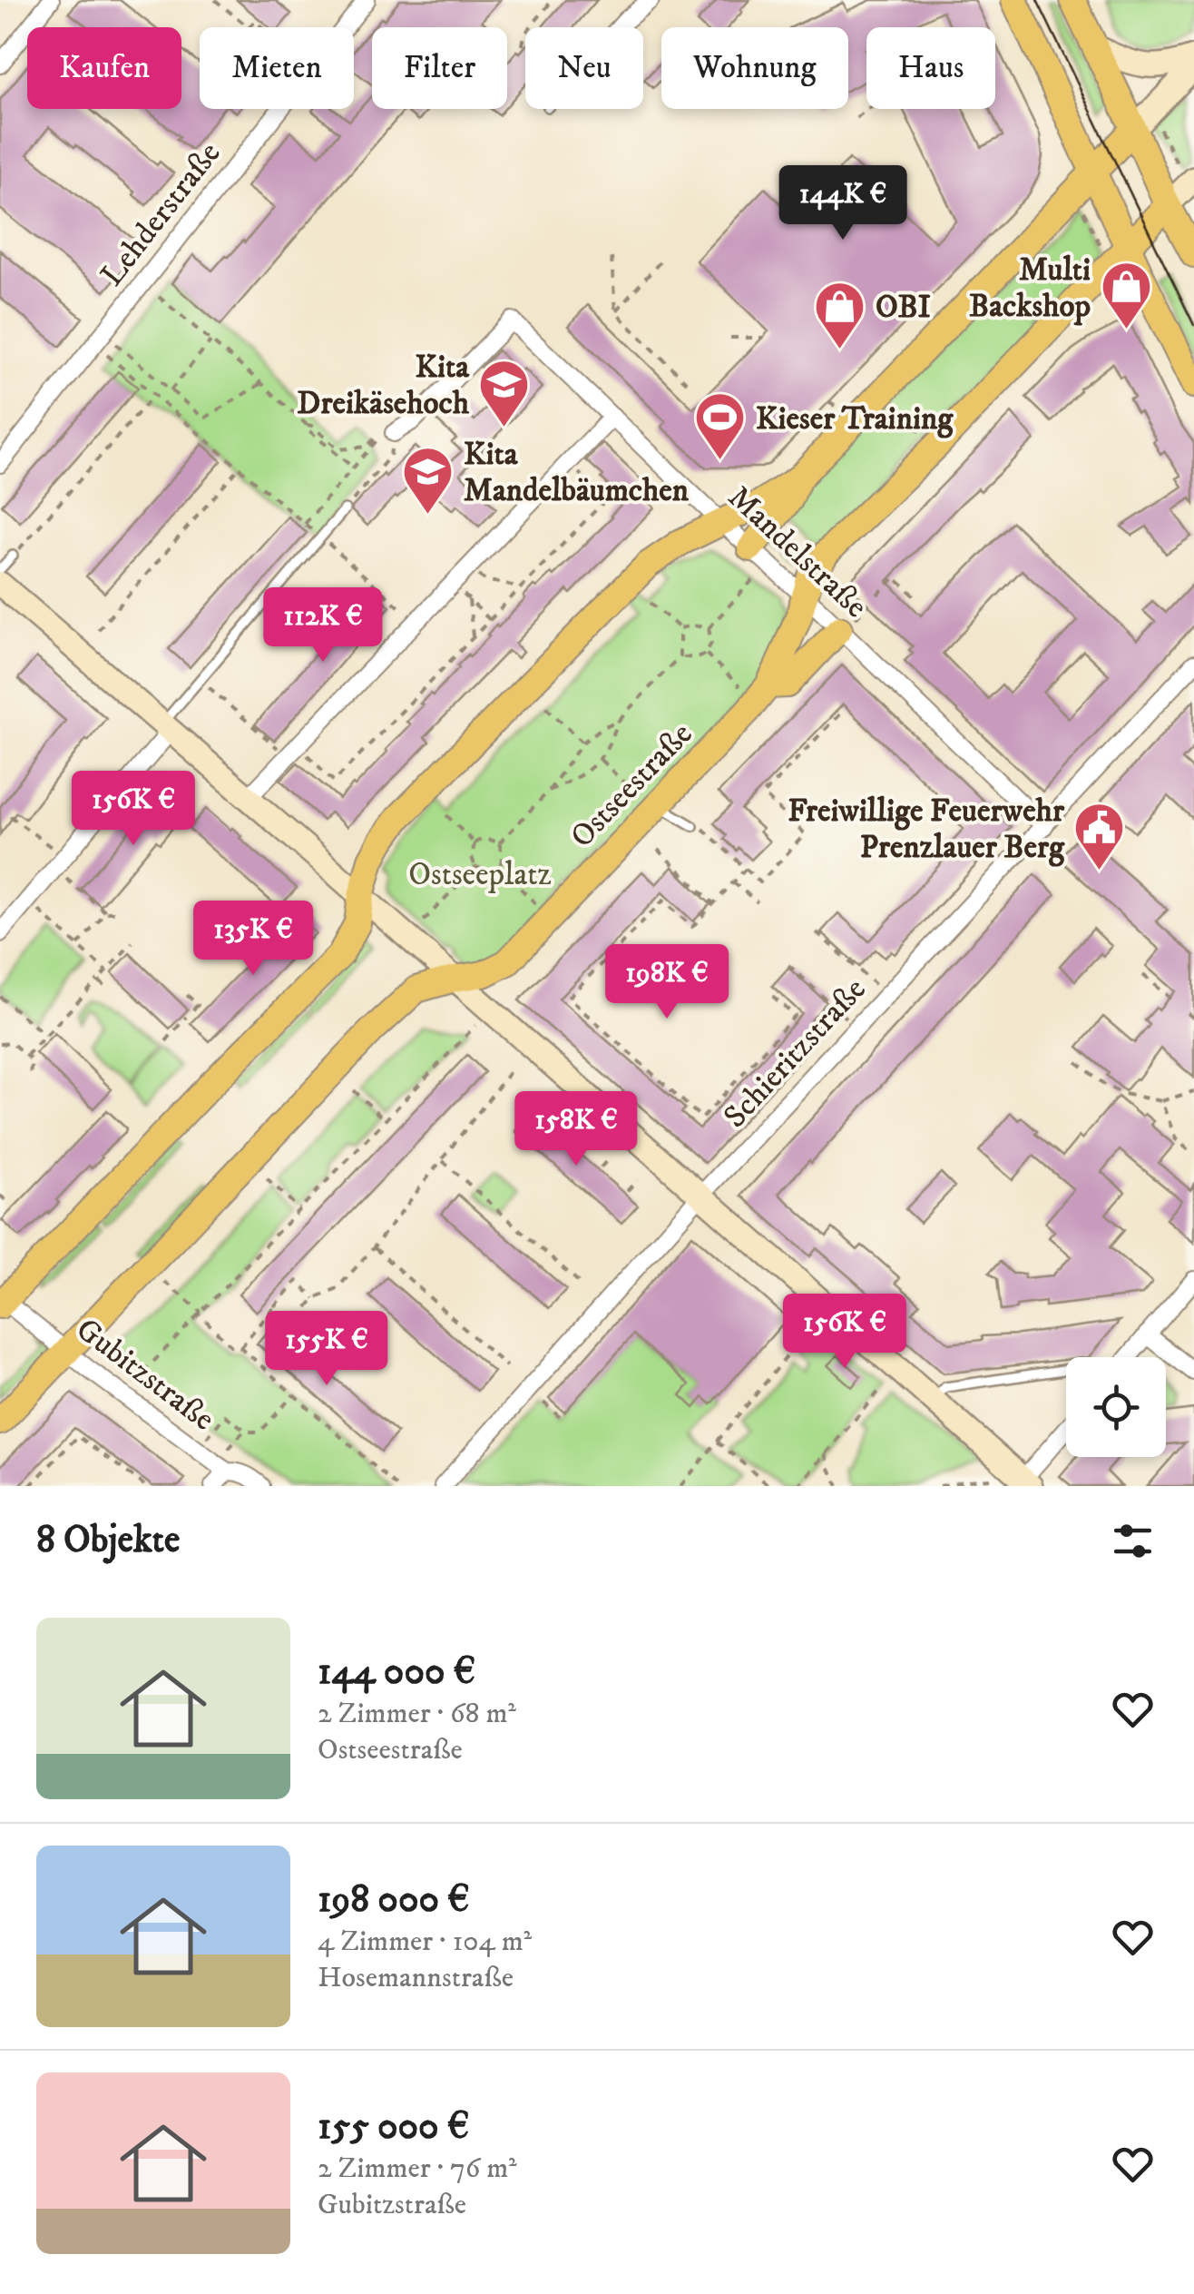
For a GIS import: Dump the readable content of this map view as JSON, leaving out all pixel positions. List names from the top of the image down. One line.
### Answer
{"streets":{"main road":["Ostseestraße"],"street":["Lehderstraße","Mandelstraße","Schieritzstraße","Gubitzstraße"]},"crossings":[["Mandelstraße","Ostseestraße"],["Mandelstraße","Schieritzstraße"],["Ostseestraße","Gubitzstraße"]],"parks":["Ostseeplatz"],"places":{"shop":["Multi Backshop","OBI"],"school or university":["Kita Dreikäsehoch","Kita Mandelbäumchen"],"sports":["Kieser Training"],"public building":["Freiwillige Feuerwehr Prenzlauer Berg"]},"page":{"chip":["Kaufen","Mieten","Filter","Neu","Wohnung","Haus"],"price":["144K €","112K €","156K €","135K €","198K €","158K €","156K €","155K €"],"heading":"8 Objekte","list":[{"name":"144 000 €","note":"2 Zimmer · 68 m² · Ostseestraße"},{"name":"198 000 €","note":"4 Zimmer · 104 m² · Hosemannstraße"},{"name":"155 000 €","note":"2 Zimmer · 76 m² · Gubitzstraße"}]}}
